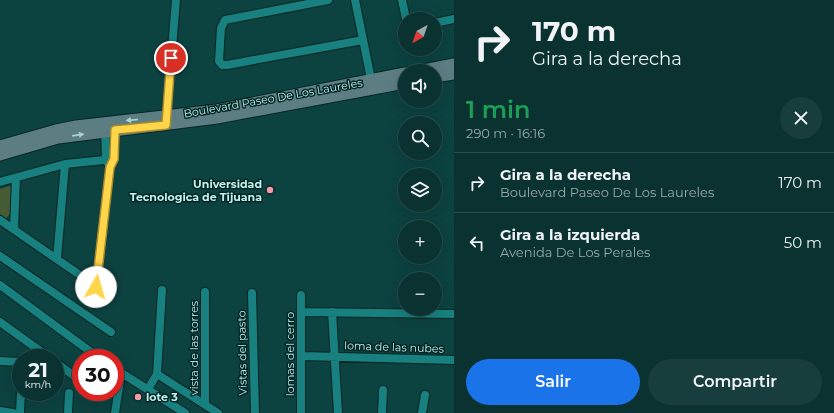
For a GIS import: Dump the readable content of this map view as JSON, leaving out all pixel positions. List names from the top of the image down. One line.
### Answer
{"streets":{"street":["Boulevard Paseo De Los Laureles","loma de las nubes","vista de las torres","Vistas del pasto","lomas del cerro"]},"crossings":[["loma de las nubes","lomas del cerro"]],"places":["Universidad Tecnologica de Tijuana","lote 3"],"north":"bottom left","page":{"turn":["170 m","Gira a la derecha"],"map_buttons":["+","−"],"heading":["1 min","290 m · 16:16"],"list":[{"name":"Gira a la derecha","note":"Boulevard Paseo De Los Laureles","value":"170 m"},{"name":"Gira a la izquierda","note":"Avenida De Los Perales","value":"50 m"}],"speed":"21 km/h","limit":"30","buttons":["Salir","Compartir"]}}
